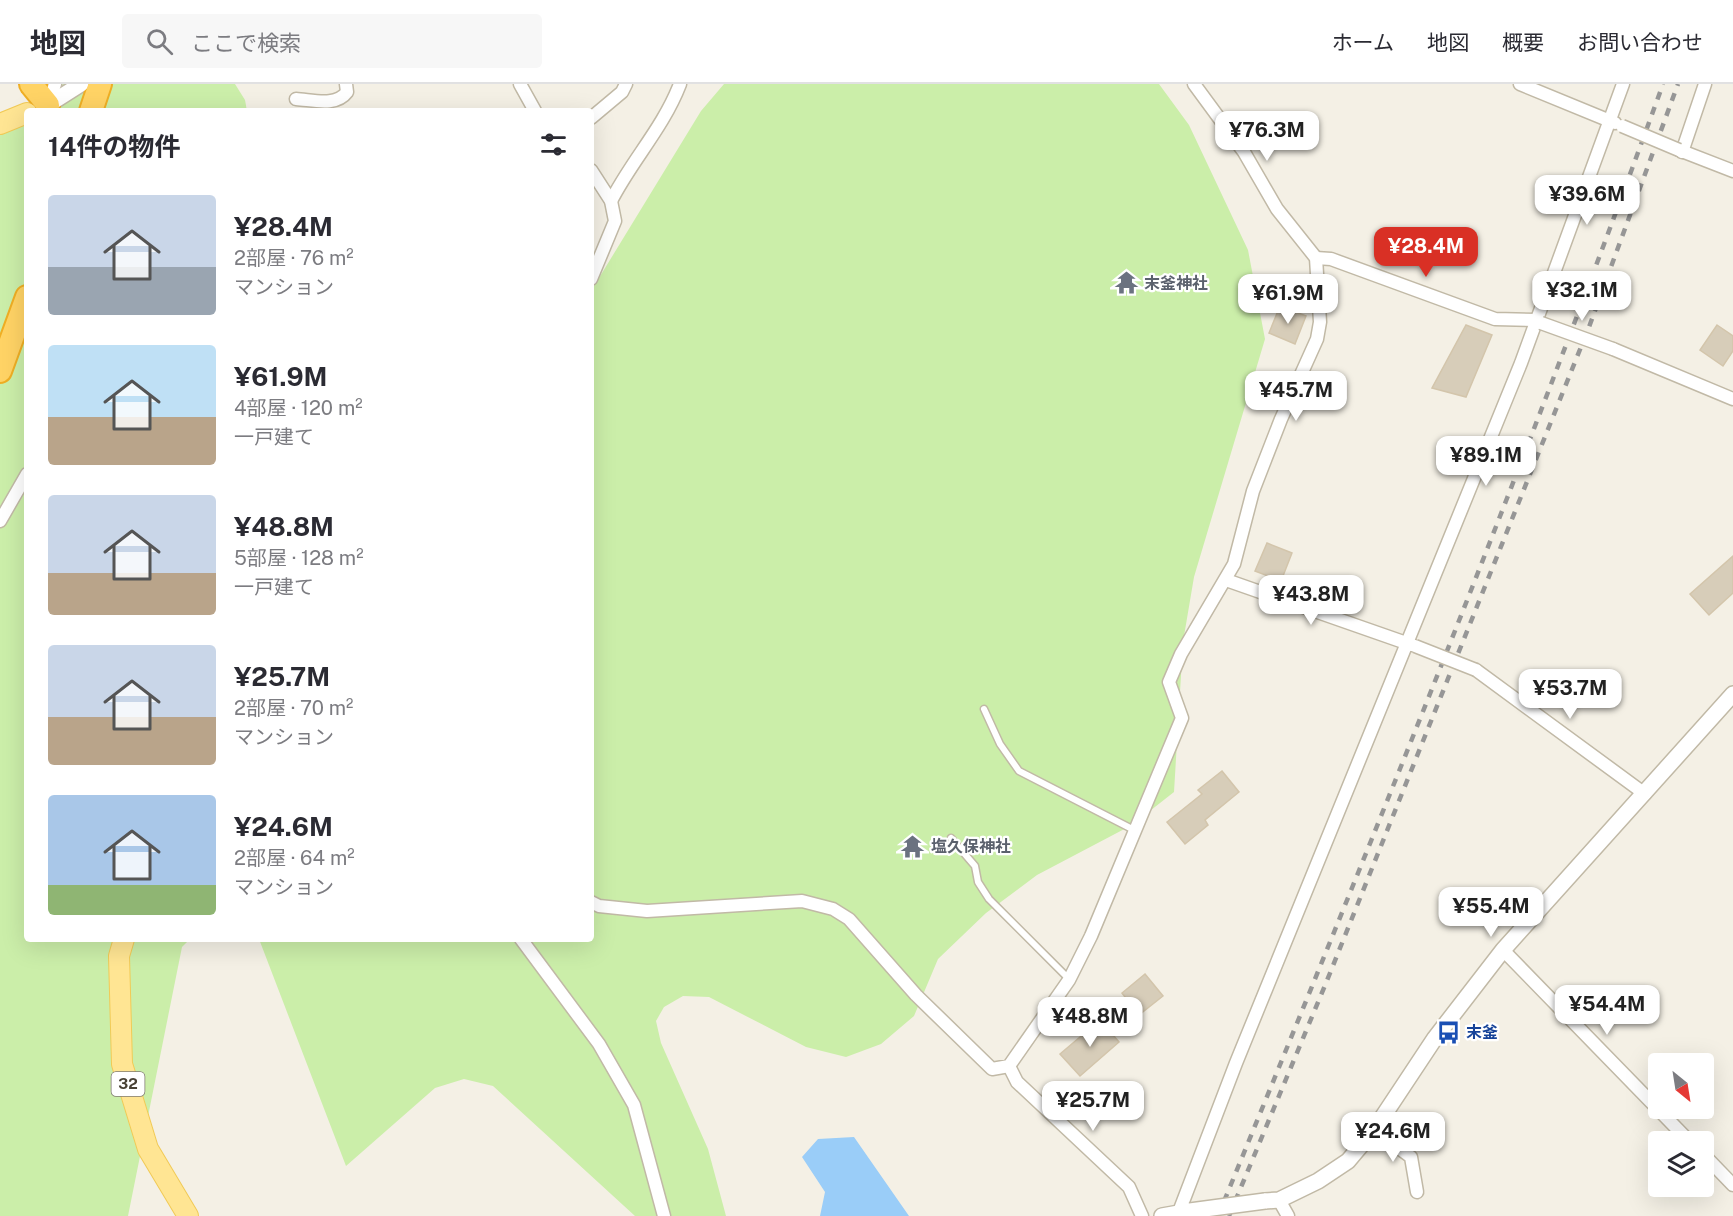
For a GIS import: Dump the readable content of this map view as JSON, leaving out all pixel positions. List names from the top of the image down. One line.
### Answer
{"streets":{"main road":["32"]},"places":{"temple":["末釜神社","塩久保神社"],"bus stop":["末釜"]},"north":"bottom right","page":{"header":"地図","search":"ここで検索","nav":["ホーム","地図","概要","お問い合わせ"],"heading":"14件の物件","price":["¥76.3M","¥39.6M","¥28.4M","¥32.1M","¥61.9M","¥45.7M","¥89.1M","¥43.8M","¥53.7M","¥55.4M","¥54.4M","¥48.8M","¥25.7M","¥24.6M"],"list":[{"name":"¥28.4M","note":"2部屋 · 76 m² · マンション"},{"name":"¥61.9M","note":"4部屋 · 120 m² · 一戸建て"},{"name":"¥48.8M","note":"5部屋 · 128 m² · 一戸建て"},{"name":"¥25.7M","note":"2部屋 · 70 m² · マンション"},{"name":"¥24.6M","note":"2部屋 · 64 m² · マンション"}]}}
